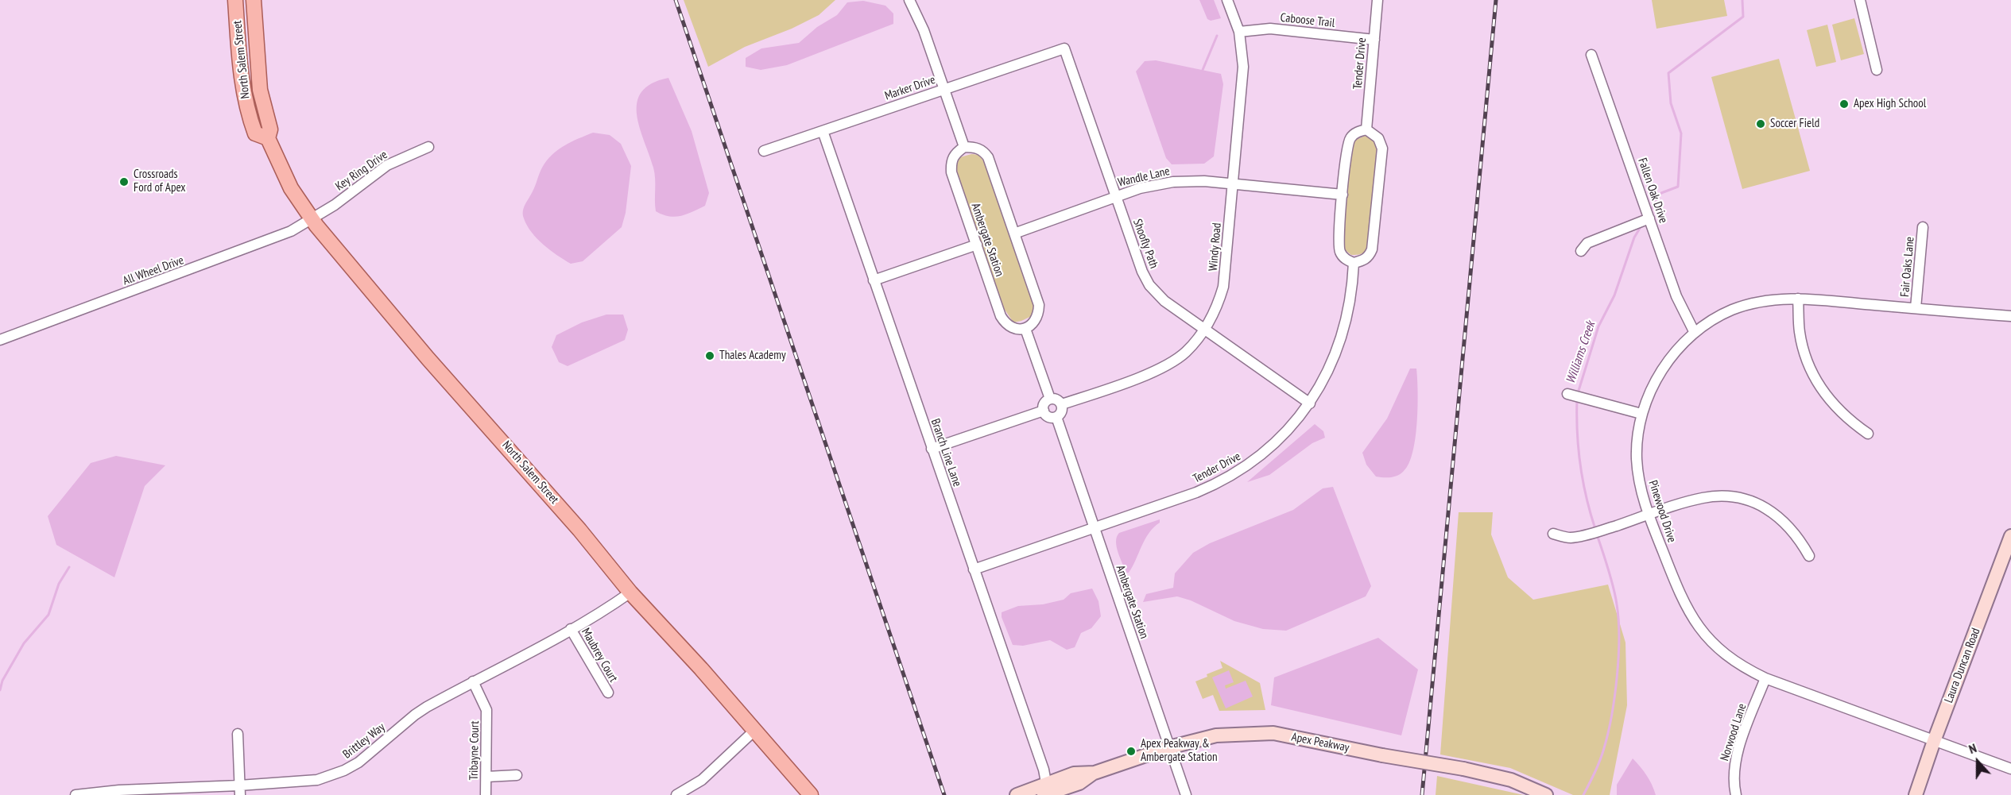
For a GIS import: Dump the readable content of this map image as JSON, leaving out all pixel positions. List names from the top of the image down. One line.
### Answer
{"streets":{"main road":["North Salem Street","Laura Duncan Road","Apex Peakway"],"street":["Caboose Trail","Tender Drive","Marker Drive","Key Ring Drive","Wandle Lane","Fallen Oak Drive","Ambergate Station","Shoofly Path","Windy Road","Fair Oaks Lane","All Wheel Drive","Branch Line Lane","Pinewood Drive","Maubrey Court","Norwood Lane","Brittley Way","Tribayne Court"]},"crossings":[["Caboose Trail","Tender Drive"],["Caboose Trail","Windy Road"],["North Salem Street","Key Ring Drive"],["North Salem Street","All Wheel Drive"],["North Salem Street","Brittley Way"],["Tender Drive","Ambergate Station"],["Tender Drive","Shoofly Path"],["Tender Drive","Branch Line Lane"],["Marker Drive","Shoofly Path"],["Marker Drive","Branch Line Lane"],["Key Ring Drive","All Wheel Drive"],["Wandle Lane","Shoofly Path"],["Wandle Lane","Windy Road"],["Fallen Oak Drive","Pinewood Drive"],["Ambergate Station","Windy Road"],["Ambergate Station","Apex Peakway"],["Shoofly Path","Windy Road"],["Fair Oaks Lane","Pinewood Drive"],["Branch Line Lane","Apex Peakway"],["Pinewood Drive","Laura Duncan Road"],["Pinewood Drive","Norwood Lane"],["Maubrey Court","Brittley Way"],["Brittley Way","Tribayne Court"]],"water":["Williams Creek"],"places":["Apex High School","Soccer Field","Crossroads Ford of Apex","Thales Academy","Apex Peakway & Ambergate Station"],"north":"top"}
